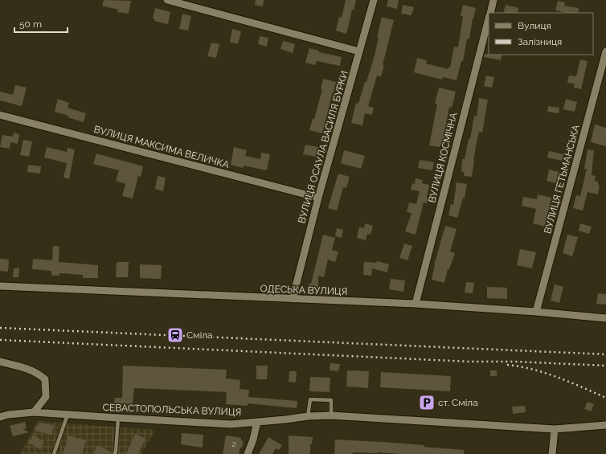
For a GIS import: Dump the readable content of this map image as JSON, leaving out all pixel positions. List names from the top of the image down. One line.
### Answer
{"streets":{"street":["ВУЛИЦЯ МАКСИМА ВЕЛИЧКА","ВУЛИЦЯ ОСАУЛА ВАСИЛЯ БУРКИ","ВУЛИЦЯ КОСМІЧНА","ВУЛИЦЯ ГЕТЬМАНСЬКА","ОДЕСЬКА ВУЛИЦЯ","СЕВАСТОПОЛЬСЬКА ВУЛИЦЯ"]},"crossings":[["ВУЛИЦЯ МАКСИМА ВЕЛИЧКА","ВУЛИЦЯ ОСАУЛА ВАСИЛЯ БУРКИ"],["ВУЛИЦЯ ОСАУЛА ВАСИЛЯ БУРКИ","ОДЕСЬКА ВУЛИЦЯ"],["ВУЛИЦЯ КОСМІЧНА","ОДЕСЬКА ВУЛИЦЯ"],["ВУЛИЦЯ ГЕТЬМАНСЬКА","ОДЕСЬКА ВУЛИЦЯ"]],"places":{"station":["Сміла"],"parking":["ст. Сміла"]},"house_numbers":["2"],"legend":["Вулиця","Залізниця"],"scale_bar":"50 m"}
